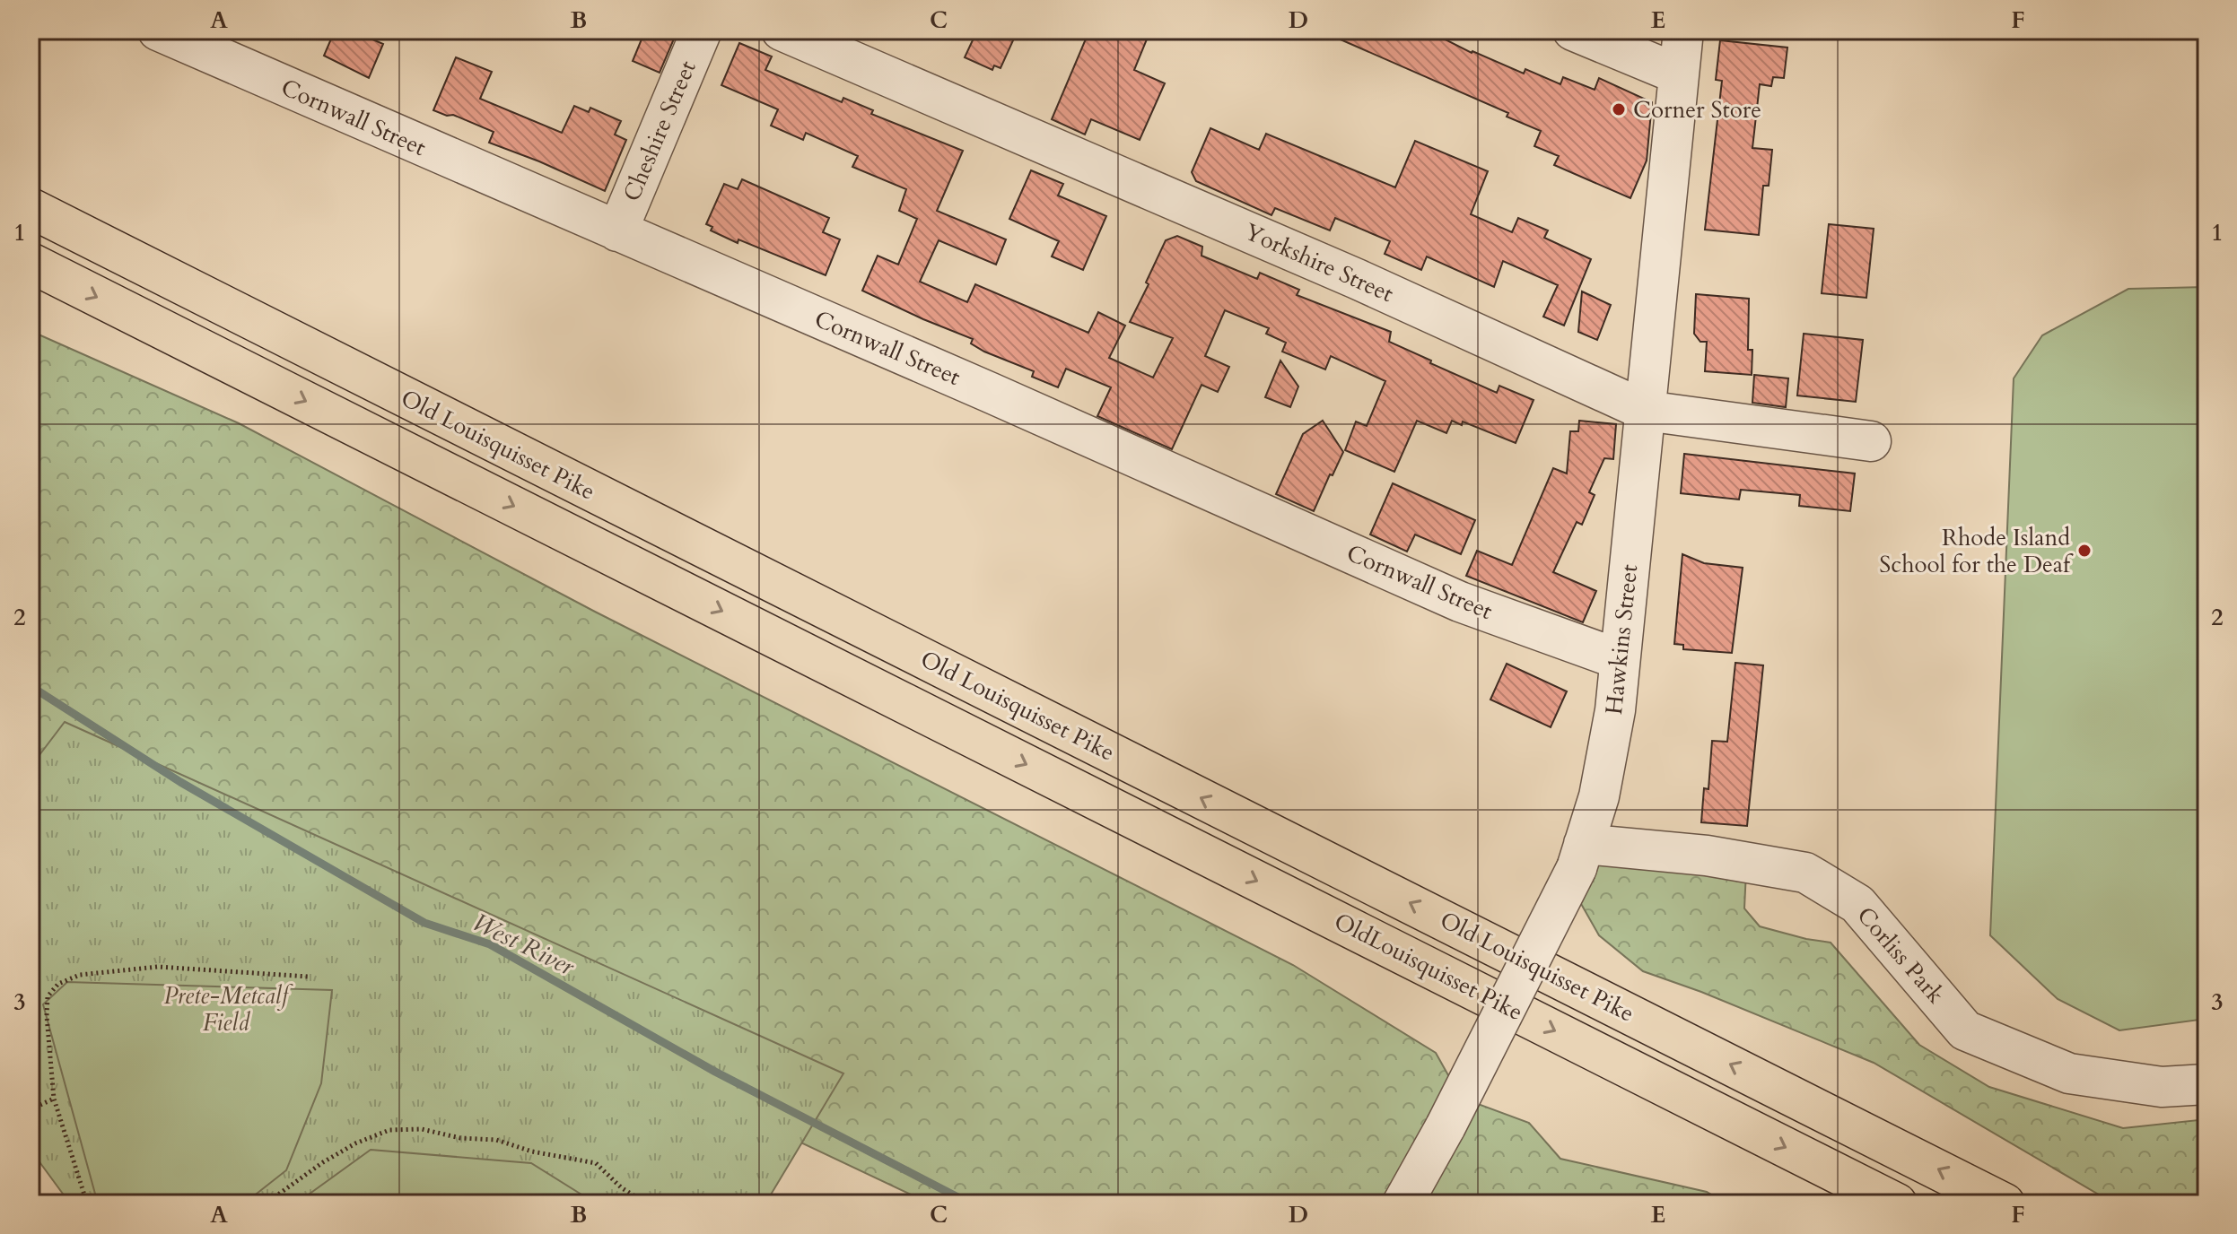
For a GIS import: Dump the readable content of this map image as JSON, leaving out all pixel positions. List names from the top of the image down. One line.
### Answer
{"streets":{"highway":["Old Louisquisset Pike","OldLouisquisset Pike"],"street":["Cornwall Street","Cheshire Street","Yorkshire Street","Hawkins Street","Corliss Park"]},"crossings":[["Cornwall Street","Cheshire Street"],["Cornwall Street","Hawkins Street"],["Yorkshire Street","Hawkins Street"],["Old Louisquisset Pike","OldLouisquisset Pike"],["Hawkins Street","Corliss Park"]],"one_way":["OldLouisquisset Pike"],"water":["West River"],"parks":["Prete-Metcalf Field"],"places":["Corner Store","Rhode Island School for the Deaf"],"grid":{"columns":["A","B","C","D","E","F"],"rows":["1","2","3"]}}
